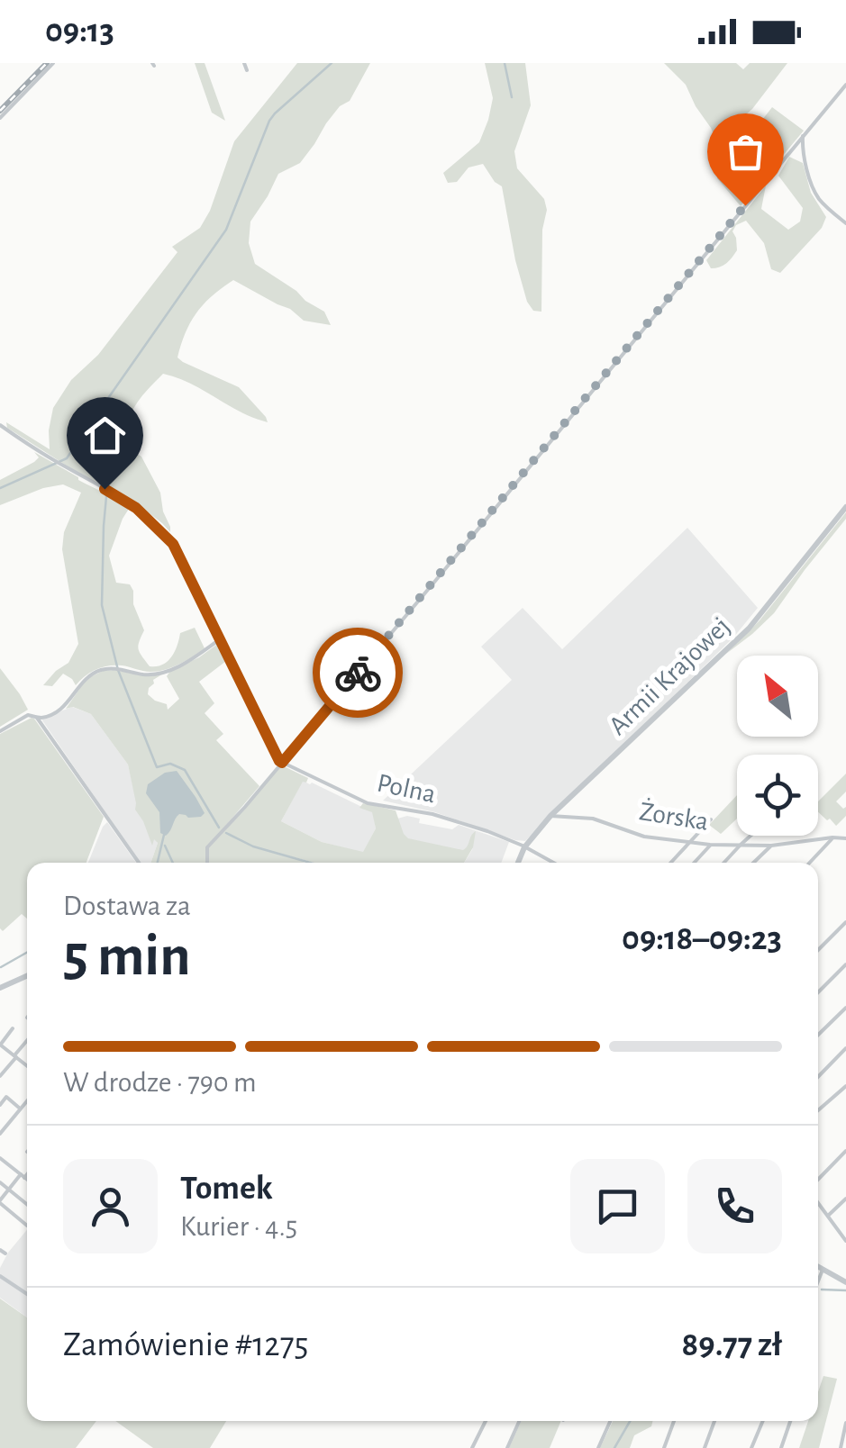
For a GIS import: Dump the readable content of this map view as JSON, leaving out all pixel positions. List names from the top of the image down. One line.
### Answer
{"streets":{"street":["Armii Krajowej","Polna","Żorska"]},"crossings":[["Armii Krajowej","Polna"],["Armii Krajowej","Żorska"]],"north":"top left","page":{"status":"09:13","heading":["5 min","Dostawa za","09:18–09:23"],"panel":["Tomek","Kurier · 4.5","Zamówienie #1275","89.77 zł"],"bar":"W drodze · 790 m"}}
